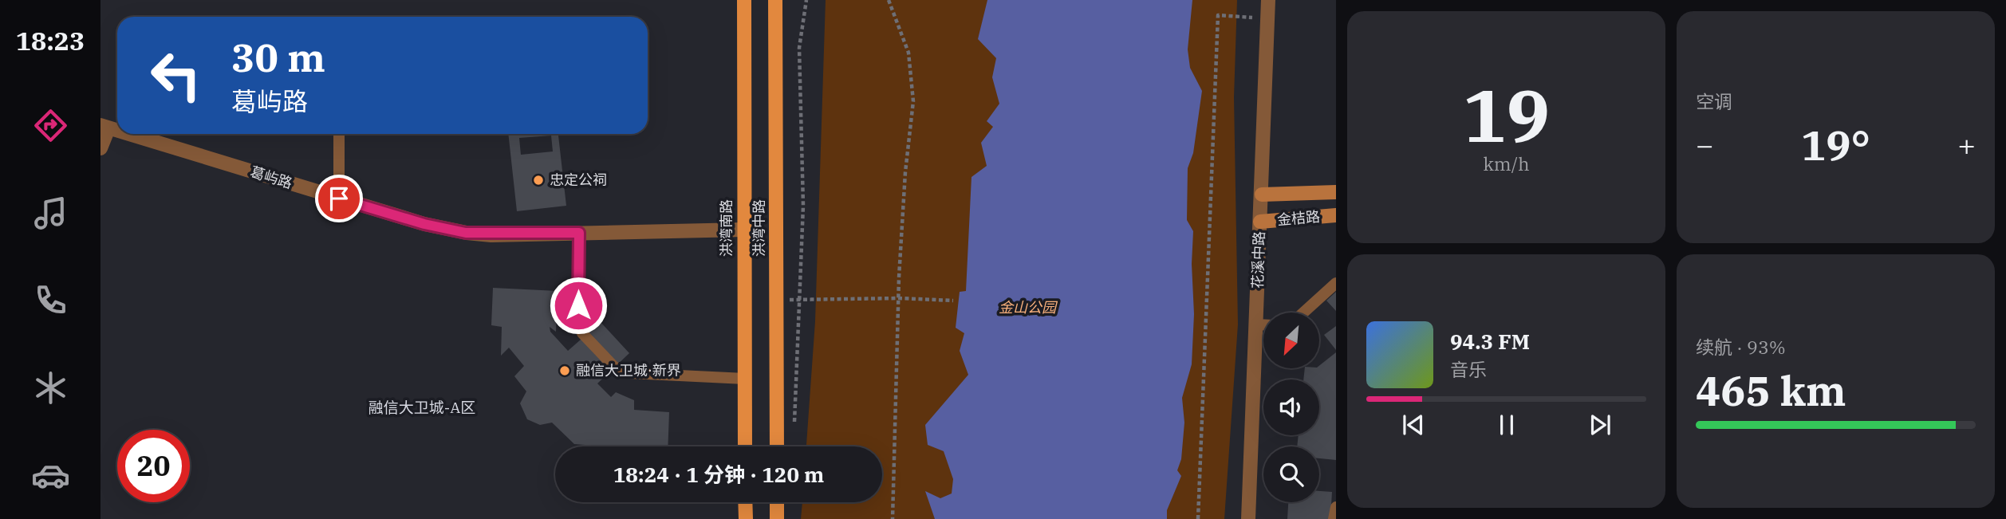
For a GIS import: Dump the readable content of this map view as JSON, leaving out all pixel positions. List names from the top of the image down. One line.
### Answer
{"streets":{"main road":["金桔路","洪湾南路","洪湾中路"],"street":["葛屿路","花溪中路"]},"crossings":[["葛屿路","洪湾南路"],["金桔路","花溪中路"]],"districts":["融信大卫城-A区"],"parks":["金山公园"],"places":["忠定公祠","融信大卫城·新界"],"north":"bottom left","page":{"tabs":"18:23","tile":[["19","km/h"],"空调",["续航 · 93%","465 km"]],"turn":["30 m","葛屿路"],"heat":["−","19°","+"],"song":["94.3 FM","音乐"],"limit":"20","trip":"18:24 · 1 分钟 · 120 m"}}
